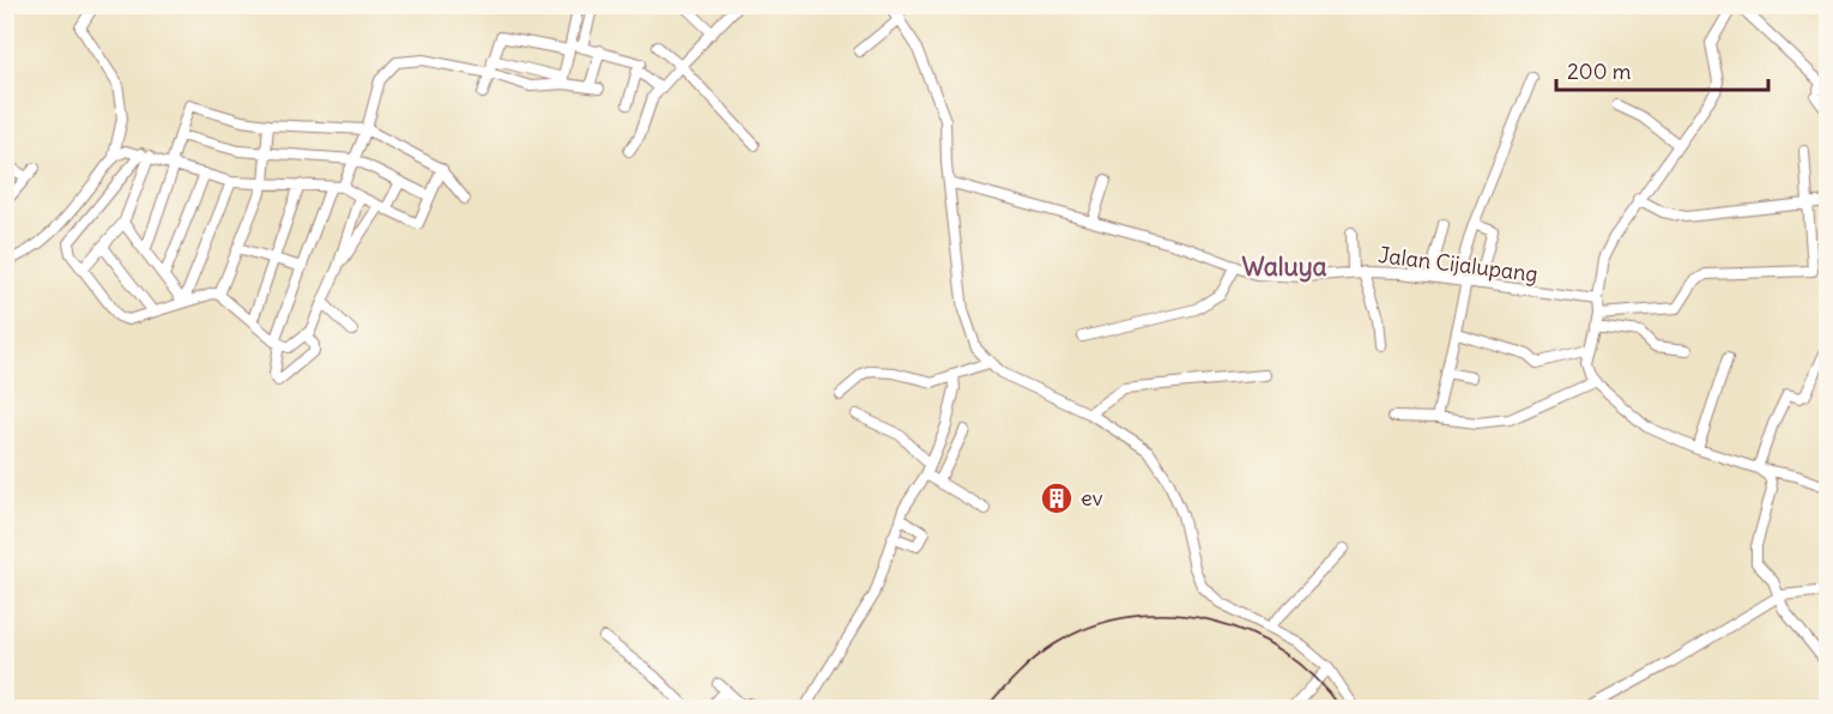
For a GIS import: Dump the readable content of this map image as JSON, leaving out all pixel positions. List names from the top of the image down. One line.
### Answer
{"streets":{"street":["Jalan Cijalupang"]},"districts":["Waluya"],"places":{"building":["ev"]},"scale_bar":"200 m"}
